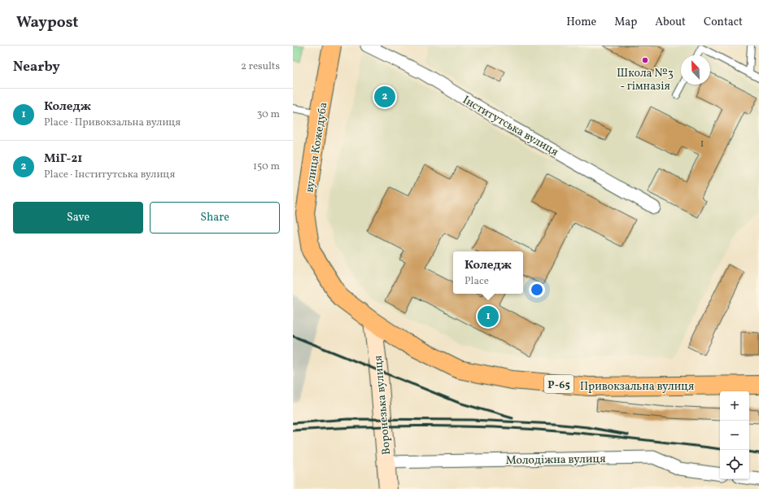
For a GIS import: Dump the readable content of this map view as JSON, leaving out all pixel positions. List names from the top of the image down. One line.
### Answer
{"streets":{"main road":["вулиця Кожедуба","Р-65","Привокзальна вулиця","Воронезька вулиця"],"street":["Інститутська вулиця","Молодіжна вулиця"]},"crossings":[["вулиця Кожедуба","Привокзальна вулиця"],["вулиця Кожедуба","Воронезька вулиця"],["Привокзальна вулиця","Воронезька вулиця"],["Воронезька вулиця","Молодіжна вулиця"]],"places":["Школа №3 - гімназія"],"house_numbers":["1"],"north":"top left","page":{"header":"Waypost","nav":["Home","Map","About","Contact"],"heading":["Nearby","2 results"],"pins":["2","1"],"list":[{"mark":"1","name":"Коледж","note":"Place · Привокзальна вулиця","value":"30 m"},{"mark":"2","name":"МіГ-21","note":"Place · Інститутська вулиця","value":"150 m"}],"buttons":["Save","Share"],"popup":["Коледж","Place"],"map_buttons":["+","−"]}}
